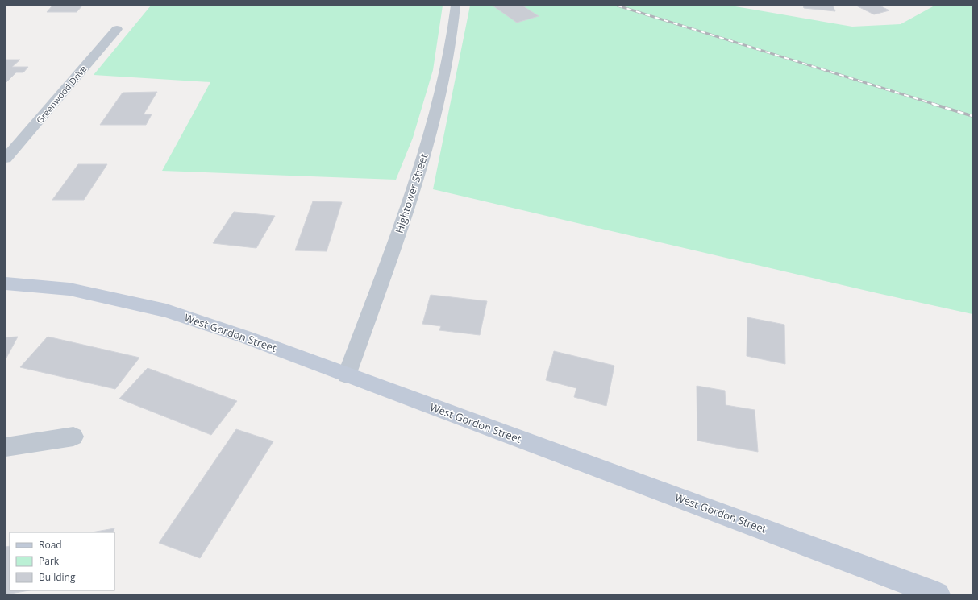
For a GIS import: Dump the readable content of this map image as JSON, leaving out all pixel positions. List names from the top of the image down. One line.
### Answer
{"streets":{"street":["Greenwood Drive","Hightower Street","West Gordon Street"]},"crossings":[["Hightower Street","West Gordon Street"]],"legend":["Road","Park","Building"]}
